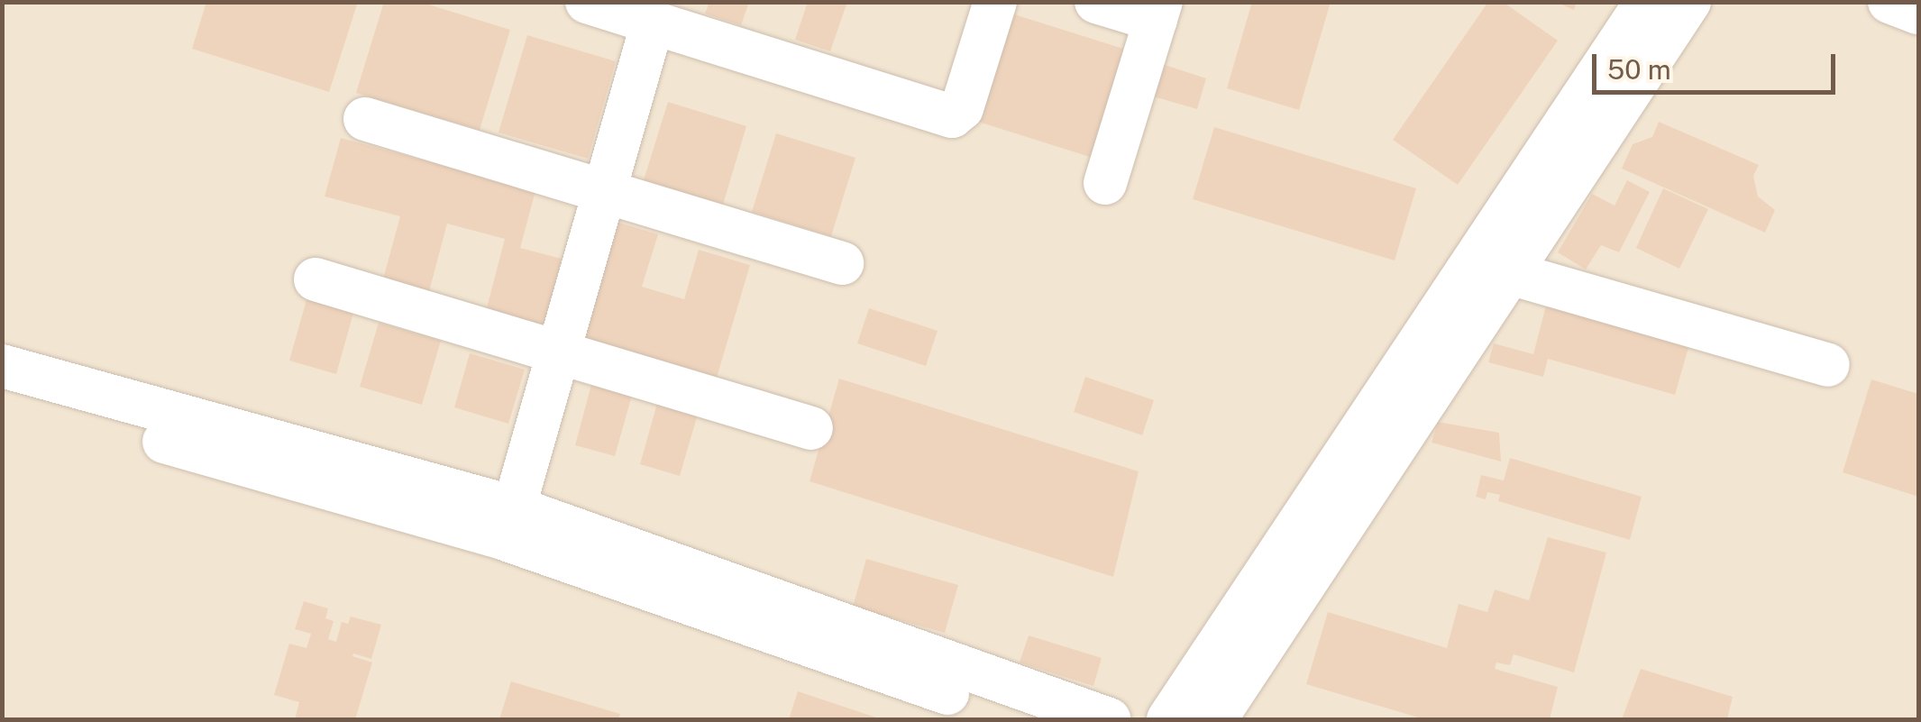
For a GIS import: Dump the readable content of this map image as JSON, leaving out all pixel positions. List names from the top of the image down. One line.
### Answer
{"scale_bar":"50 m"}
